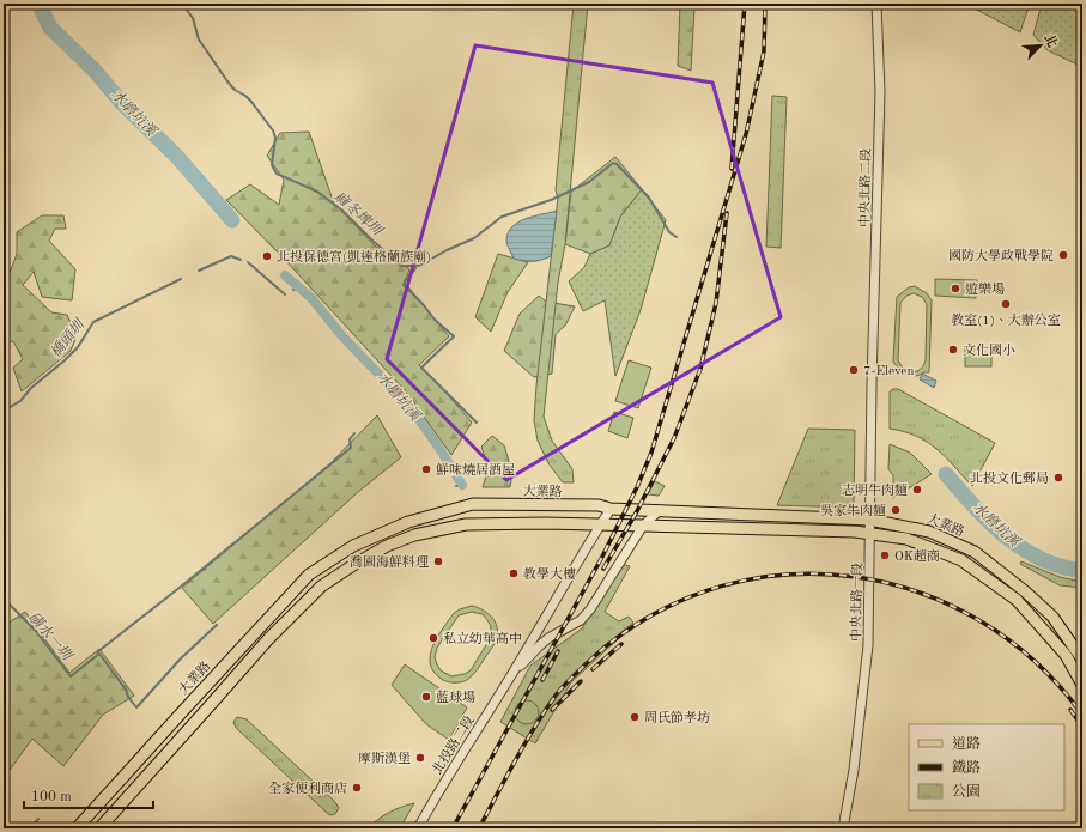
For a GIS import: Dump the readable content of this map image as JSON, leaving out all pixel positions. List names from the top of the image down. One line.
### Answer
{"streets":{"main road":["大業路"],"street":["中央北路二段","中央北路一段","北投路二段"]},"crossings":[["中央北路二段","中央北路一段"],["大業路","中央北路一段"]],"water":["水磨坑溪","麻冬埤圳","橋頭圳","磺水一圳"],"places":["國防大學政戰學院","北投保德宮(凱達格蘭族廟)","遊樂場","教室(1)、大辦公室","文化國小","7-Eleven","鮮味燒居酒屋","北投文化郵局","志明牛肉麵","吳家牛肉麵","OK超商","喬園海鮮料理","教學大樓","私立幼華高中","藍球場","周氏節孝坊","摩斯漢堡","全家便利商店"],"legend":["道路","鐵路","公園"],"scale_bar":"100 m","north":"top right"}
